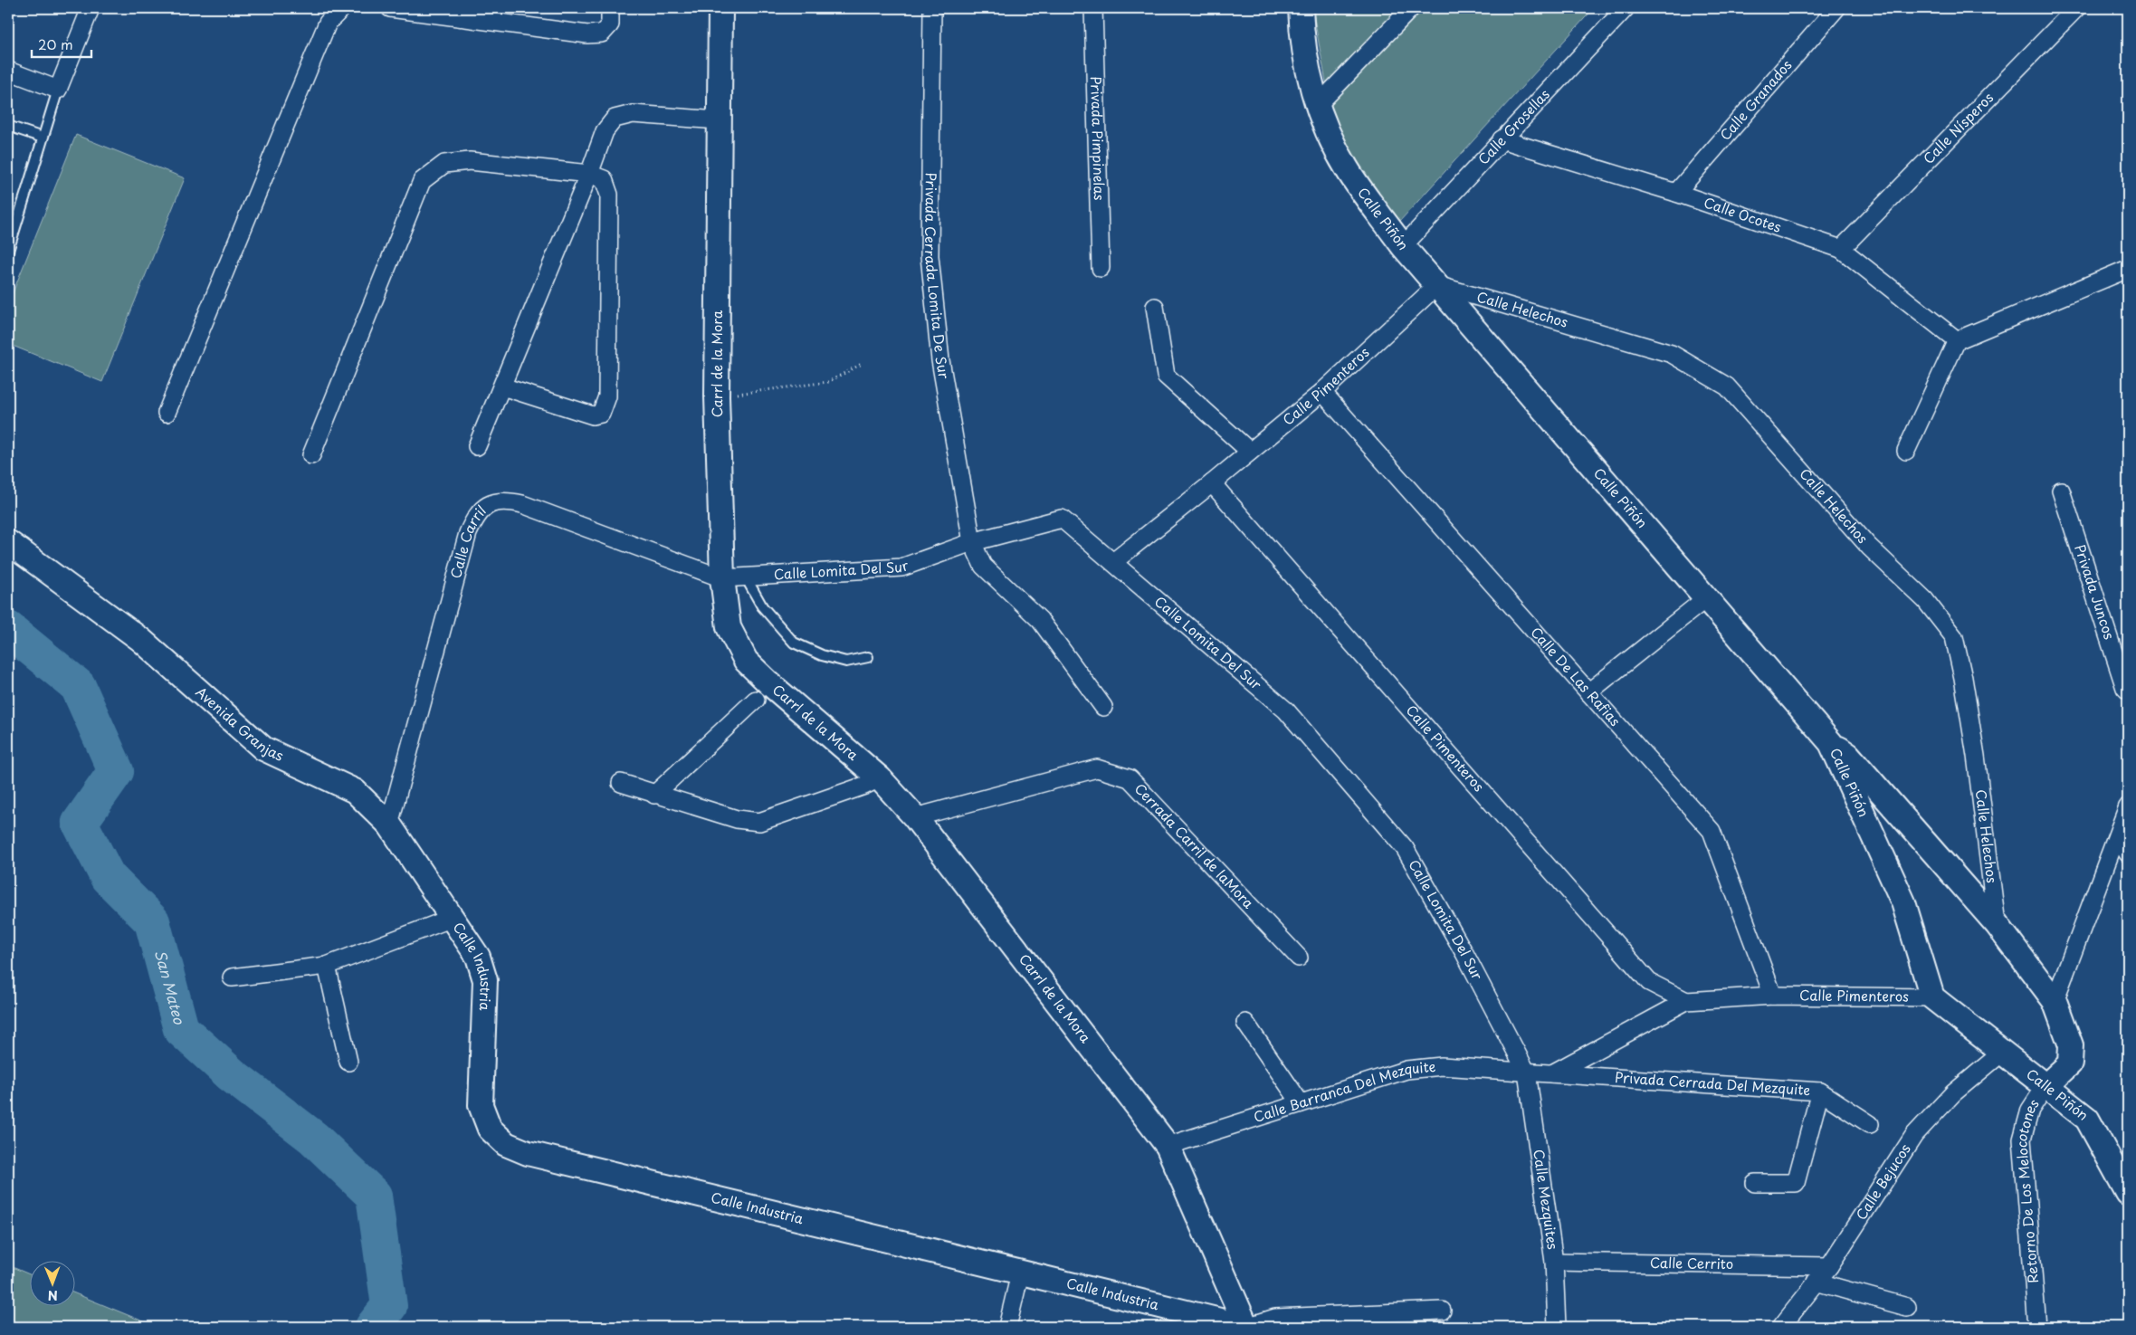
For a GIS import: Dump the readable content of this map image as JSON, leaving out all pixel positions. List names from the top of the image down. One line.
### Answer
{"streets":{"street":["Calle Granados","Calle Grosellas","Calle Nísperos","Privada Pimpinelas","Calle Ocotes","Calle Piñón","Privada Cerrada Lomita De Sur","Calle Helechos","Carrl de la Mora","Calle Pimenteros","Calle Carril","Calle Lomita Del Sur","Privada Juncos","Calle De Las Rafias","Avenida Granjas","Cerrada Carril de laMora","Calle Industria","Privada Cerrada Del Mezquite","Calle Barranca Del Mezquite","Calle Bejucos","Retorno De Los Melocotones","Calle Mezquites","Calle Cerrito"]},"crossings":[["Calle Granados","Calle Ocotes"],["Calle Grosellas","Calle Ocotes"],["Calle Grosellas","Calle Piñón"],["Calle Nísperos","Calle Ocotes"],["Calle Piñón","Calle Helechos"],["Calle Piñón","Calle Pimenteros"],["Calle Piñón","Calle Bejucos"],["Calle Piñón","Retorno De Los Melocotones"],["Privada Cerrada Lomita De Sur","Calle Lomita Del Sur"],["Calle Helechos","Calle Pimenteros"],["Carrl de la Mora","Calle Carril"],["Carrl de la Mora","Calle Lomita Del Sur"],["Carrl de la Mora","Cerrada Carril de laMora"],["Carrl de la Mora","Calle Industria"],["Carrl de la Mora","Calle Barranca Del Mezquite"],["Calle Pimenteros","Calle Lomita Del Sur"],["Calle Pimenteros","Calle De Las Rafias"],["Calle Pimenteros","Privada Cerrada Del Mezquite"],["Calle Carril","Calle Lomita Del Sur"],["Calle Carril","Avenida Granjas"],["Calle Lomita Del Sur","Calle Barranca Del Mezquite"],["Calle Lomita Del Sur","Calle Mezquites"],["Avenida Granjas","Calle Industria"],["Calle Barranca Del Mezquite","Calle Mezquites"],["Calle Bejucos","Calle Cerrito"],["Calle Mezquites","Calle Cerrito"]],"water":["San Mateo"],"scale_bar":"20 m","north":"bottom"}
